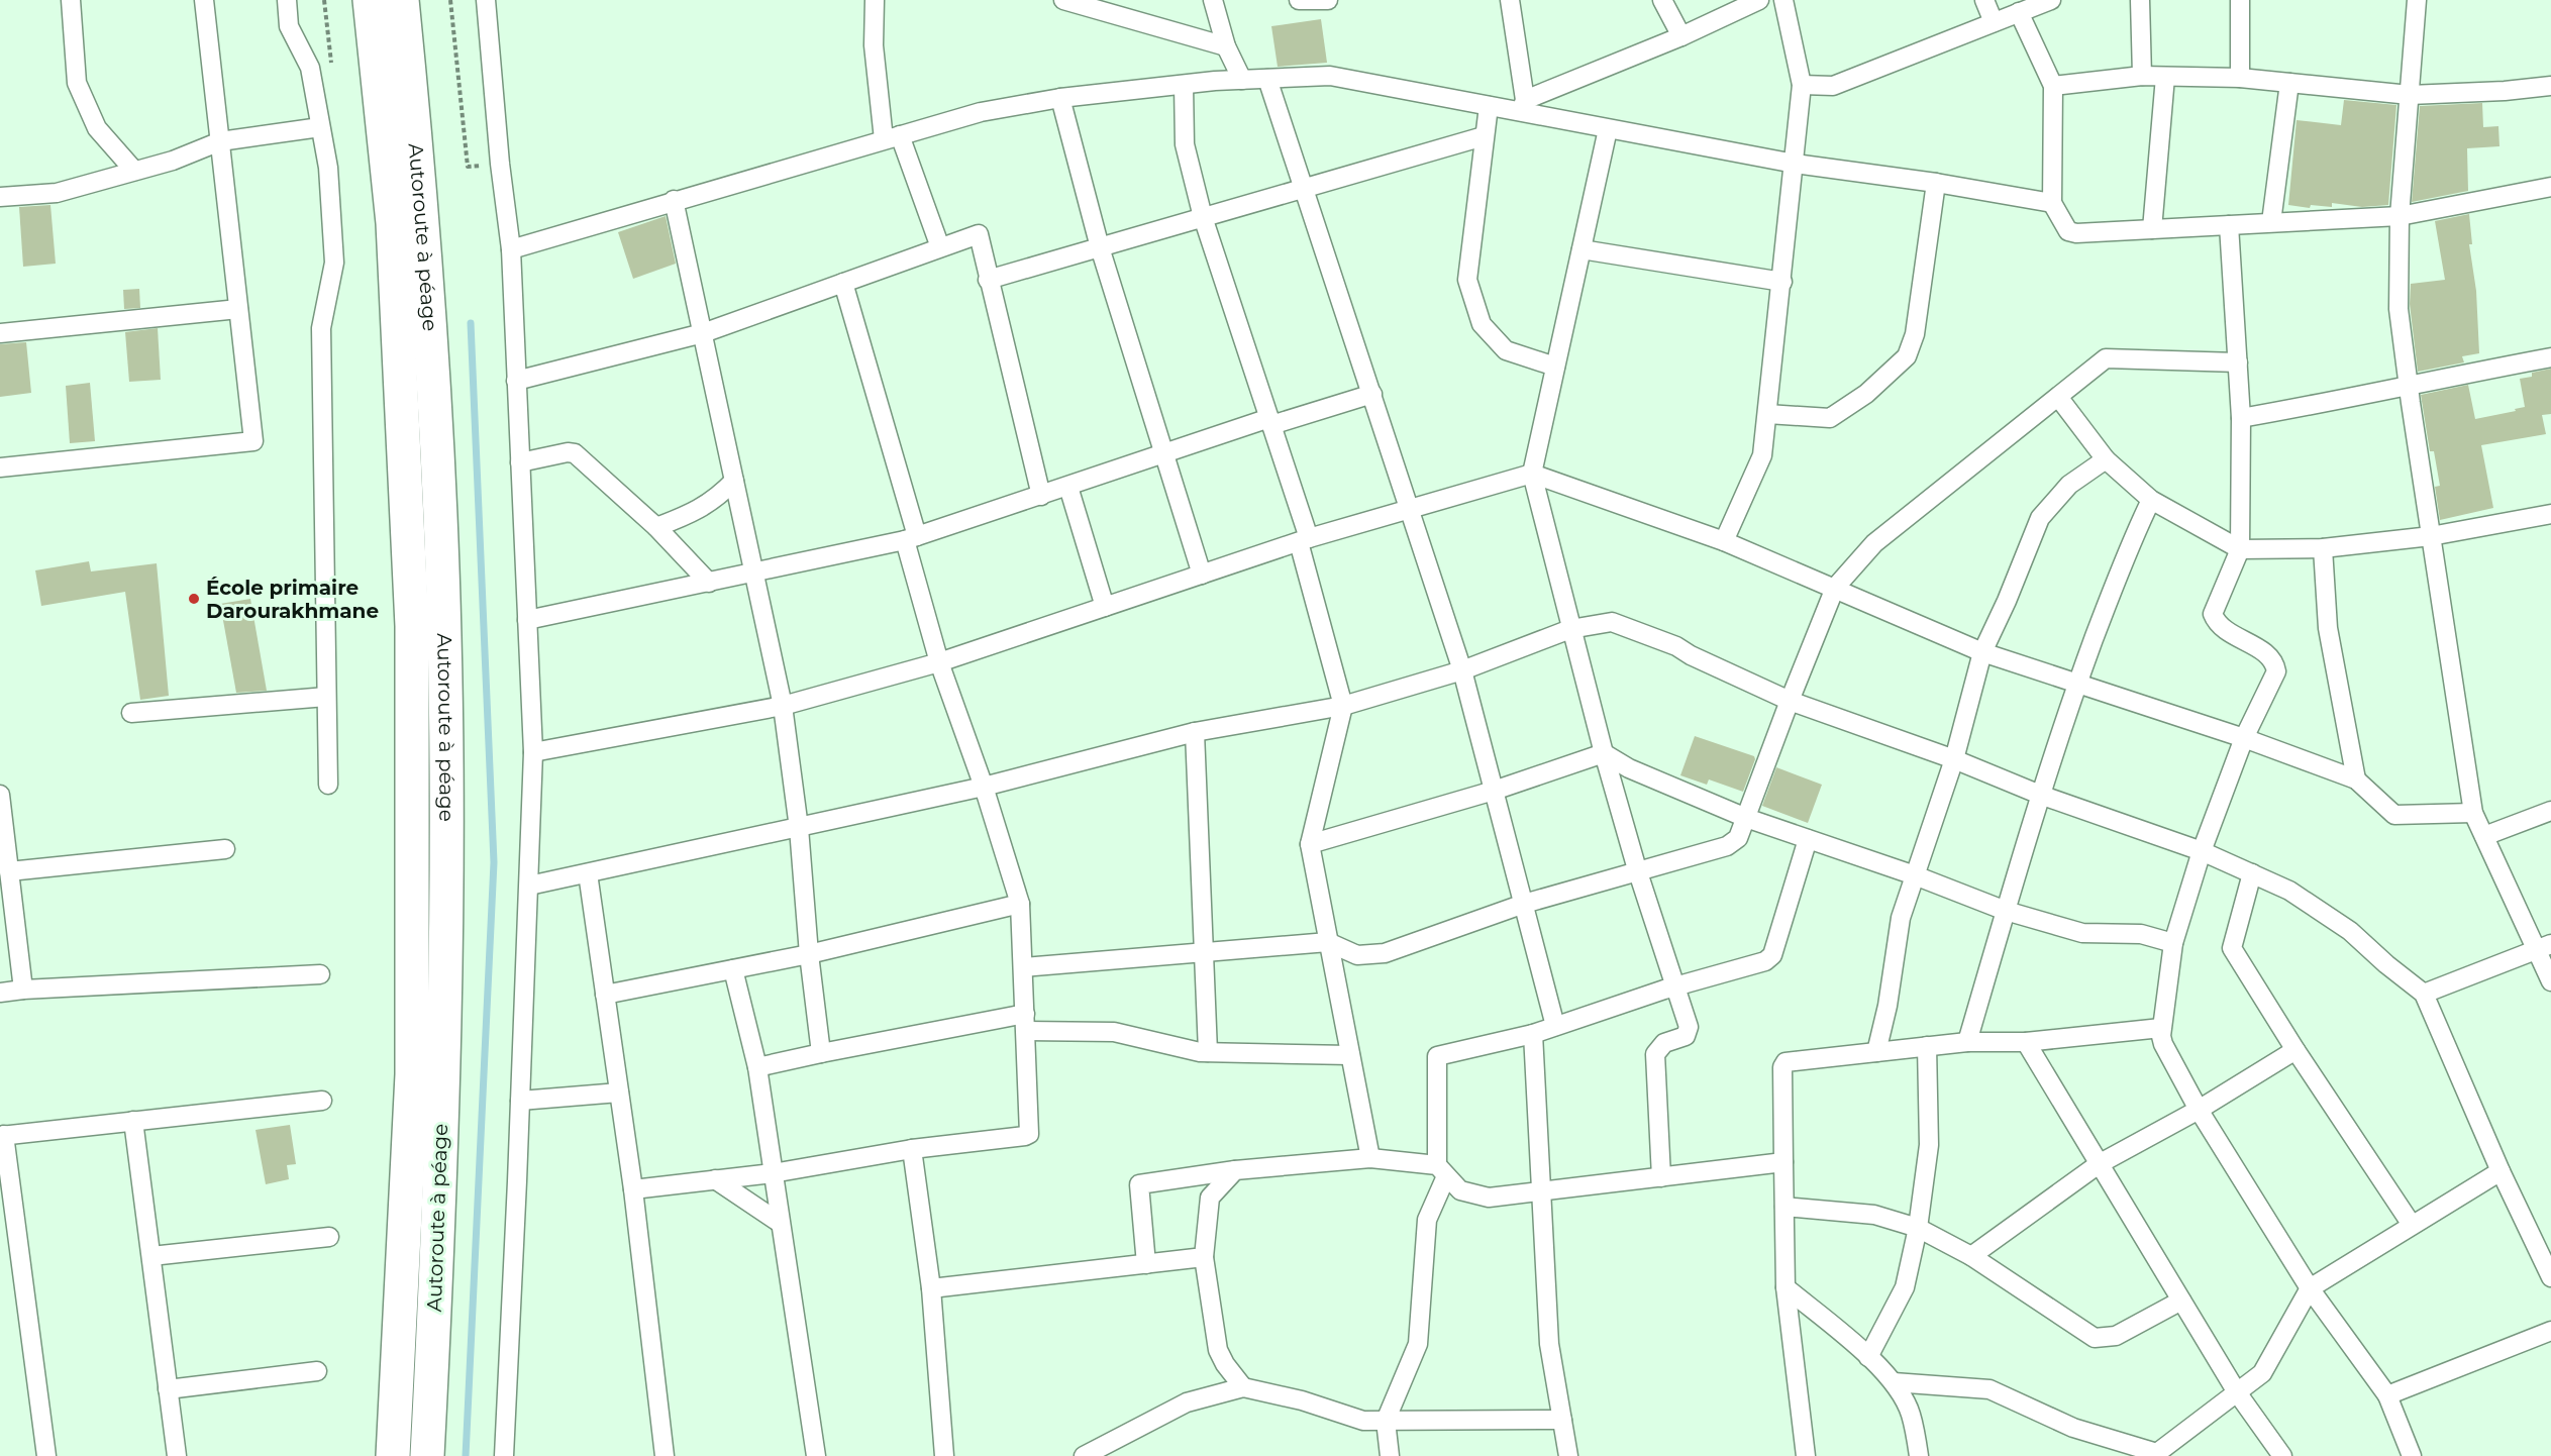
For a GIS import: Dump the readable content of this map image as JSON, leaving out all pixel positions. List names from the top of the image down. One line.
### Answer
{"streets":{"highway":["Autoroute à péage"]},"places":["École primaire Darourakhmane"]}
